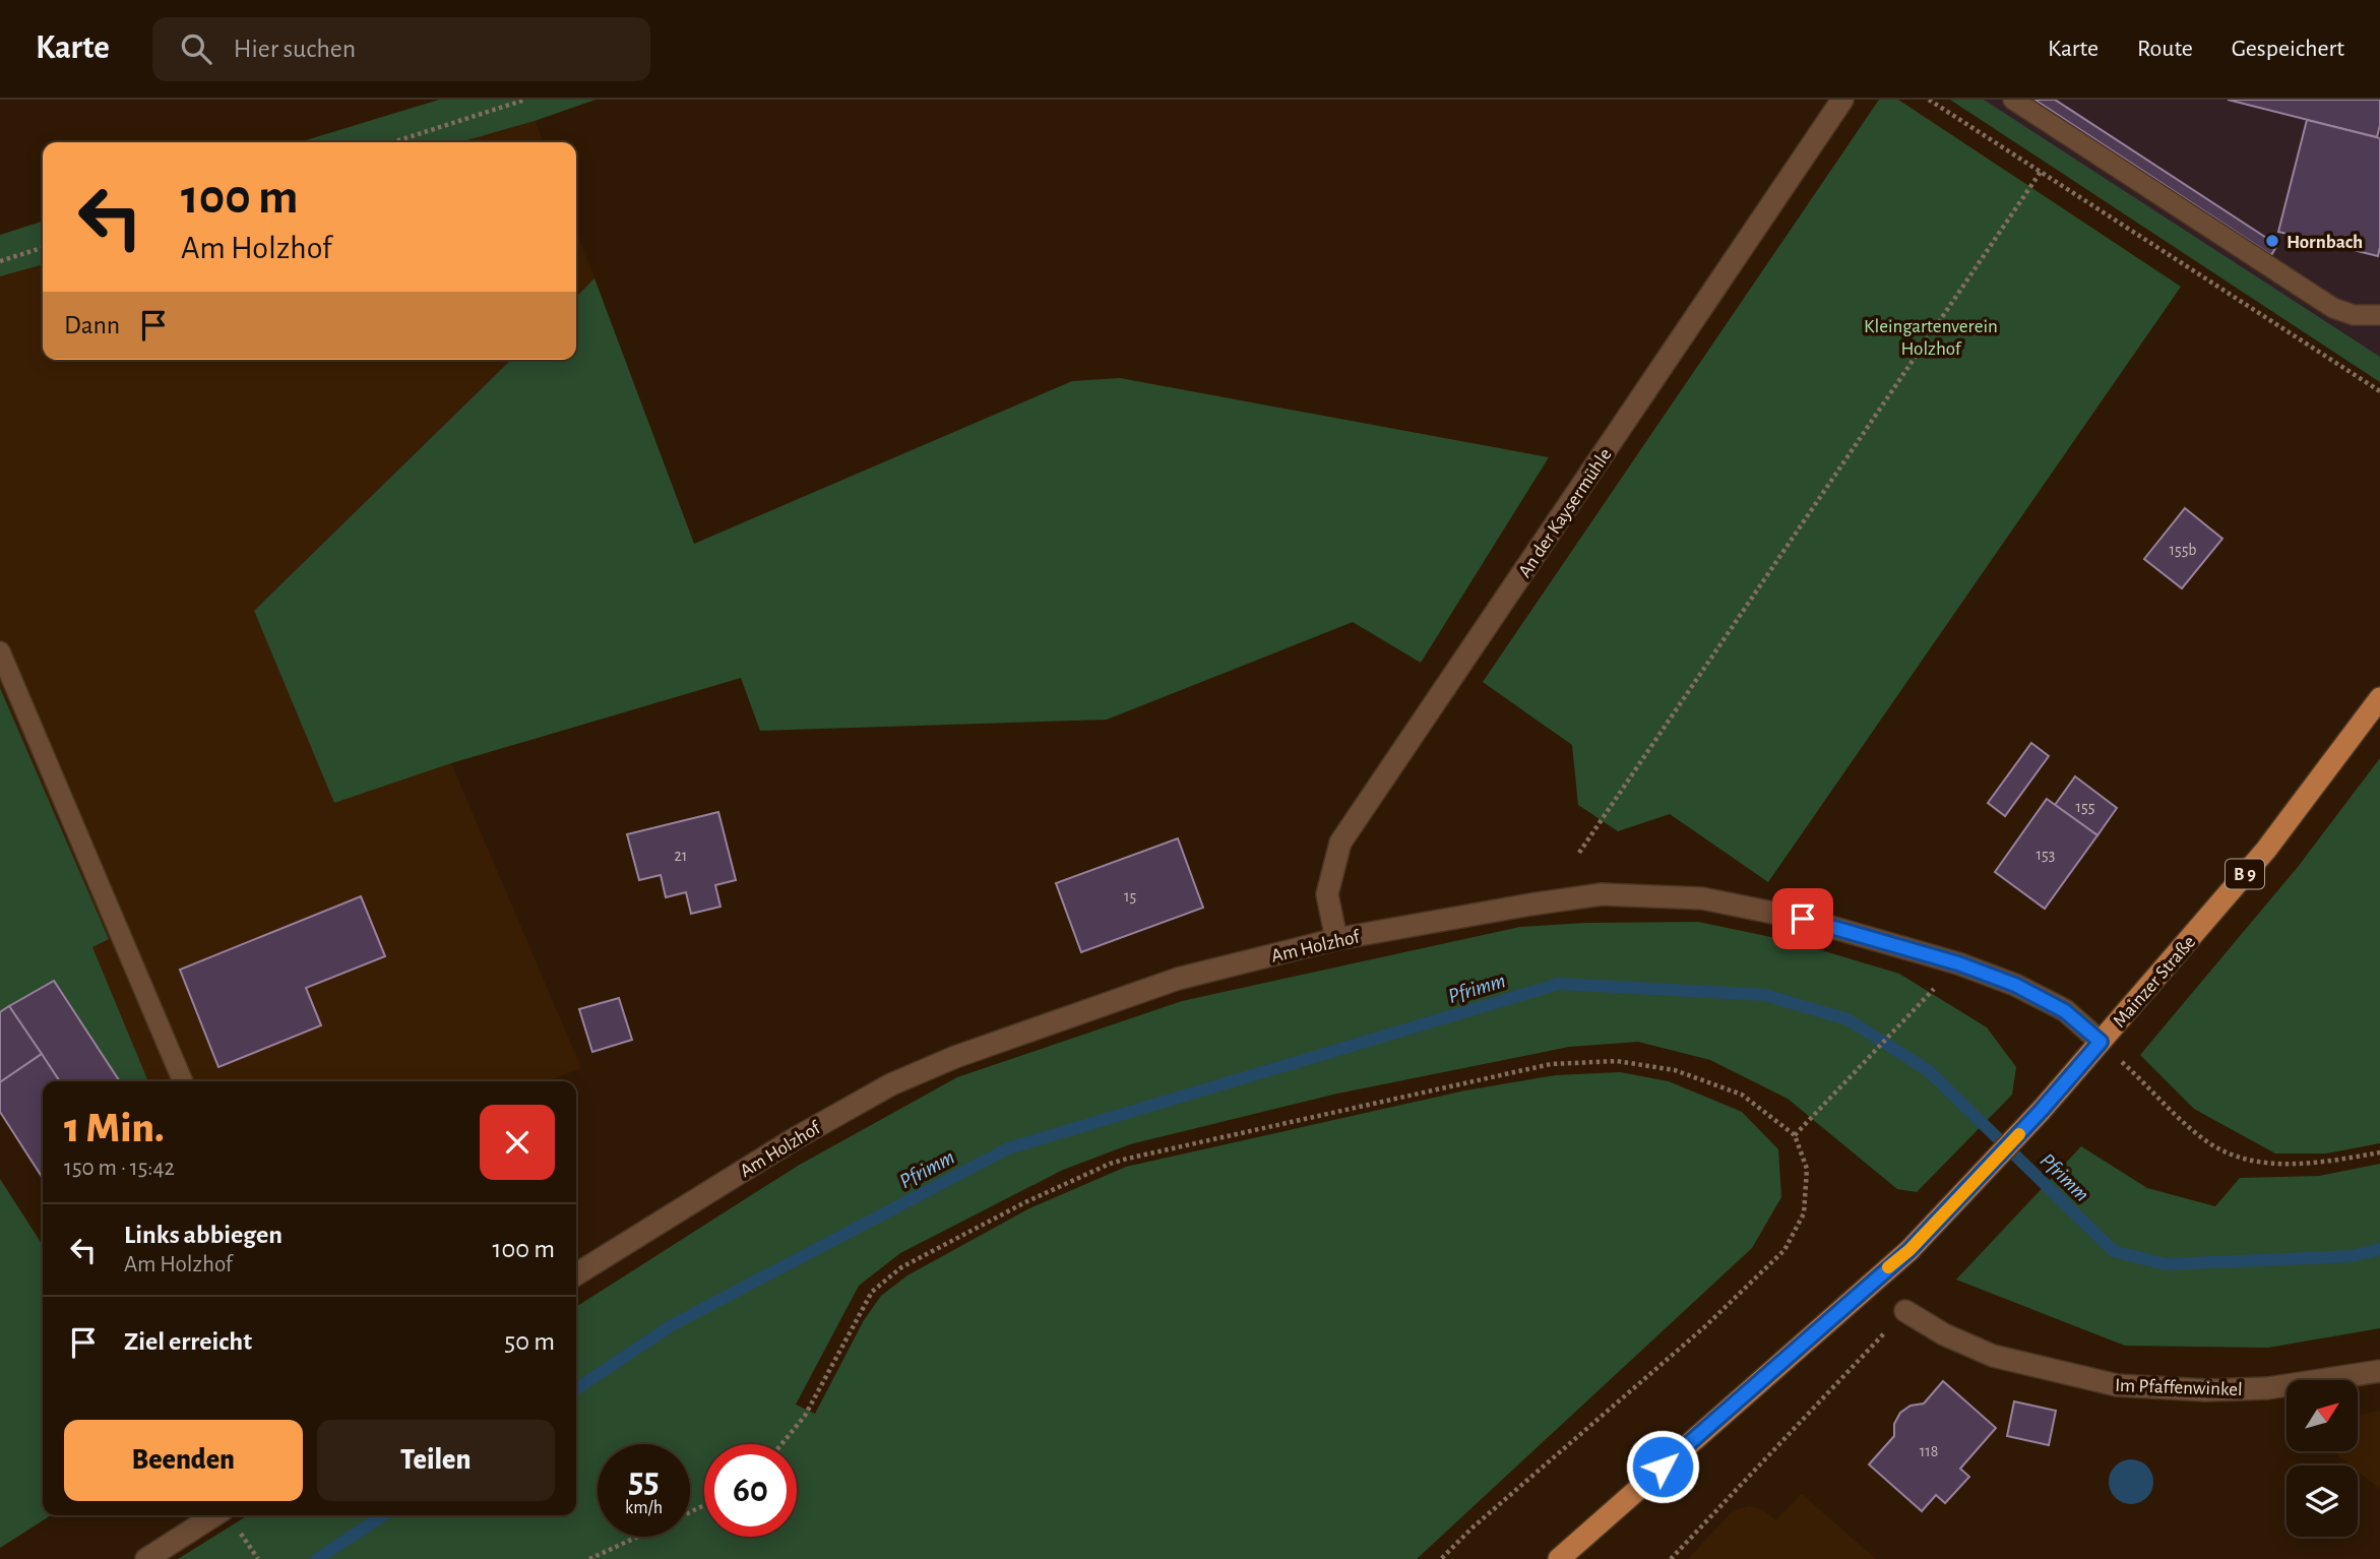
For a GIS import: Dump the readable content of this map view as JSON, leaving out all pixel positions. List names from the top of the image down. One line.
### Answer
{"streets":{"main road":["B 9","Mainzer Straße"],"street":["An der Kaysermühle","Am Holzhof","Im Pfaffenwinkel"]},"crossings":[["An der Kaysermühle","Am Holzhof"],["Am Holzhof","Mainzer Straße"]],"water":["Pfrimm"],"parks":["Kleingartenverein Holzhof"],"places":["Hornbach"],"house_numbers":["155b","155","153","21","15","118"],"north":"top right","page":{"header":"Karte","search":"Hier suchen","nav":["Karte","Route","Gespeichert"],"turn":["100 m","Am Holzhof"],"then":"Dann","heading":["1 Min.","150 m · 15:42"],"list":[{"name":"Links abbiegen","note":"Am Holzhof","value":"100 m"},{"name":"Ziel erreicht","value":"50 m"}],"buttons":["Beenden","Teilen"],"speed":"55 km/h","limit":"60"}}
